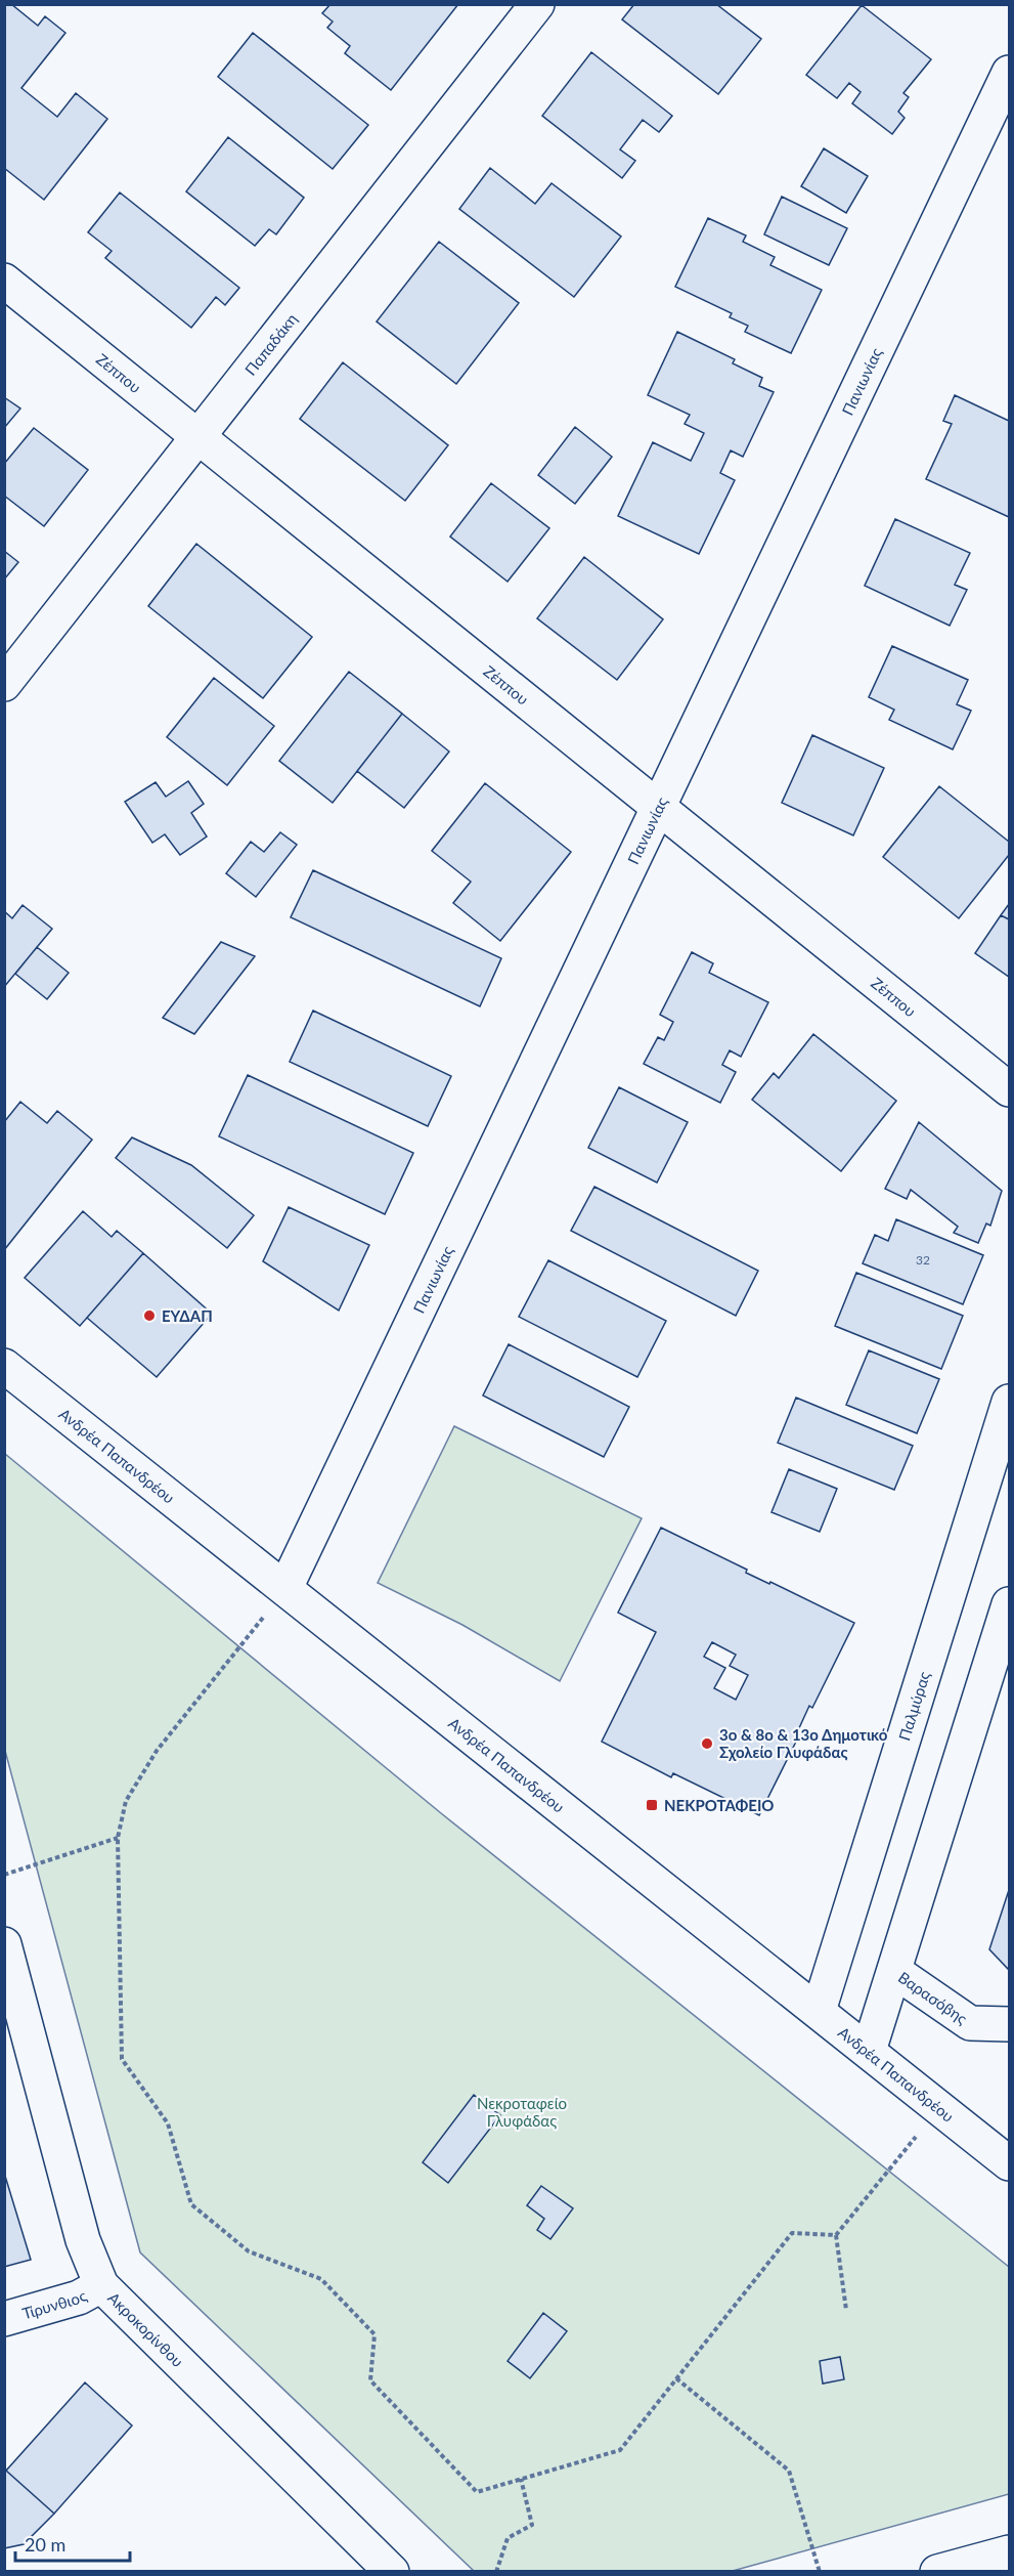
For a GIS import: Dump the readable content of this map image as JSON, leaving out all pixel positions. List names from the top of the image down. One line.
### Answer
{"streets":{"street":["Παπαδάκη","Ζέππου","Πανιωνίας","Ανδρέα Παπανδρέου","Παλμύρας","Βαρασόβης","Τίρυνθιος","Ακροκορίνθου"]},"crossings":[["Παπαδάκη","Ζέππου"],["Ζέππου","Πανιωνίας"],["Πανιωνίας","Ανδρέα Παπανδρέου"],["Ανδρέα Παπανδρέου","Παλμύρας"],["Τίρυνθιος","Ακροκορίνθου"]],"parks":["Νεκροταφείο Γλυφάδας"],"places":{"other":["ΕΥΔΑΠ","3ο & 8ο & 13ο Δημοτικό Σχολείο Γλυφάδας"],"transit":["ΝΕΚΡΟΤΑΦΕΙΟ"]},"house_numbers":["32"],"scale_bar":"20 m"}
